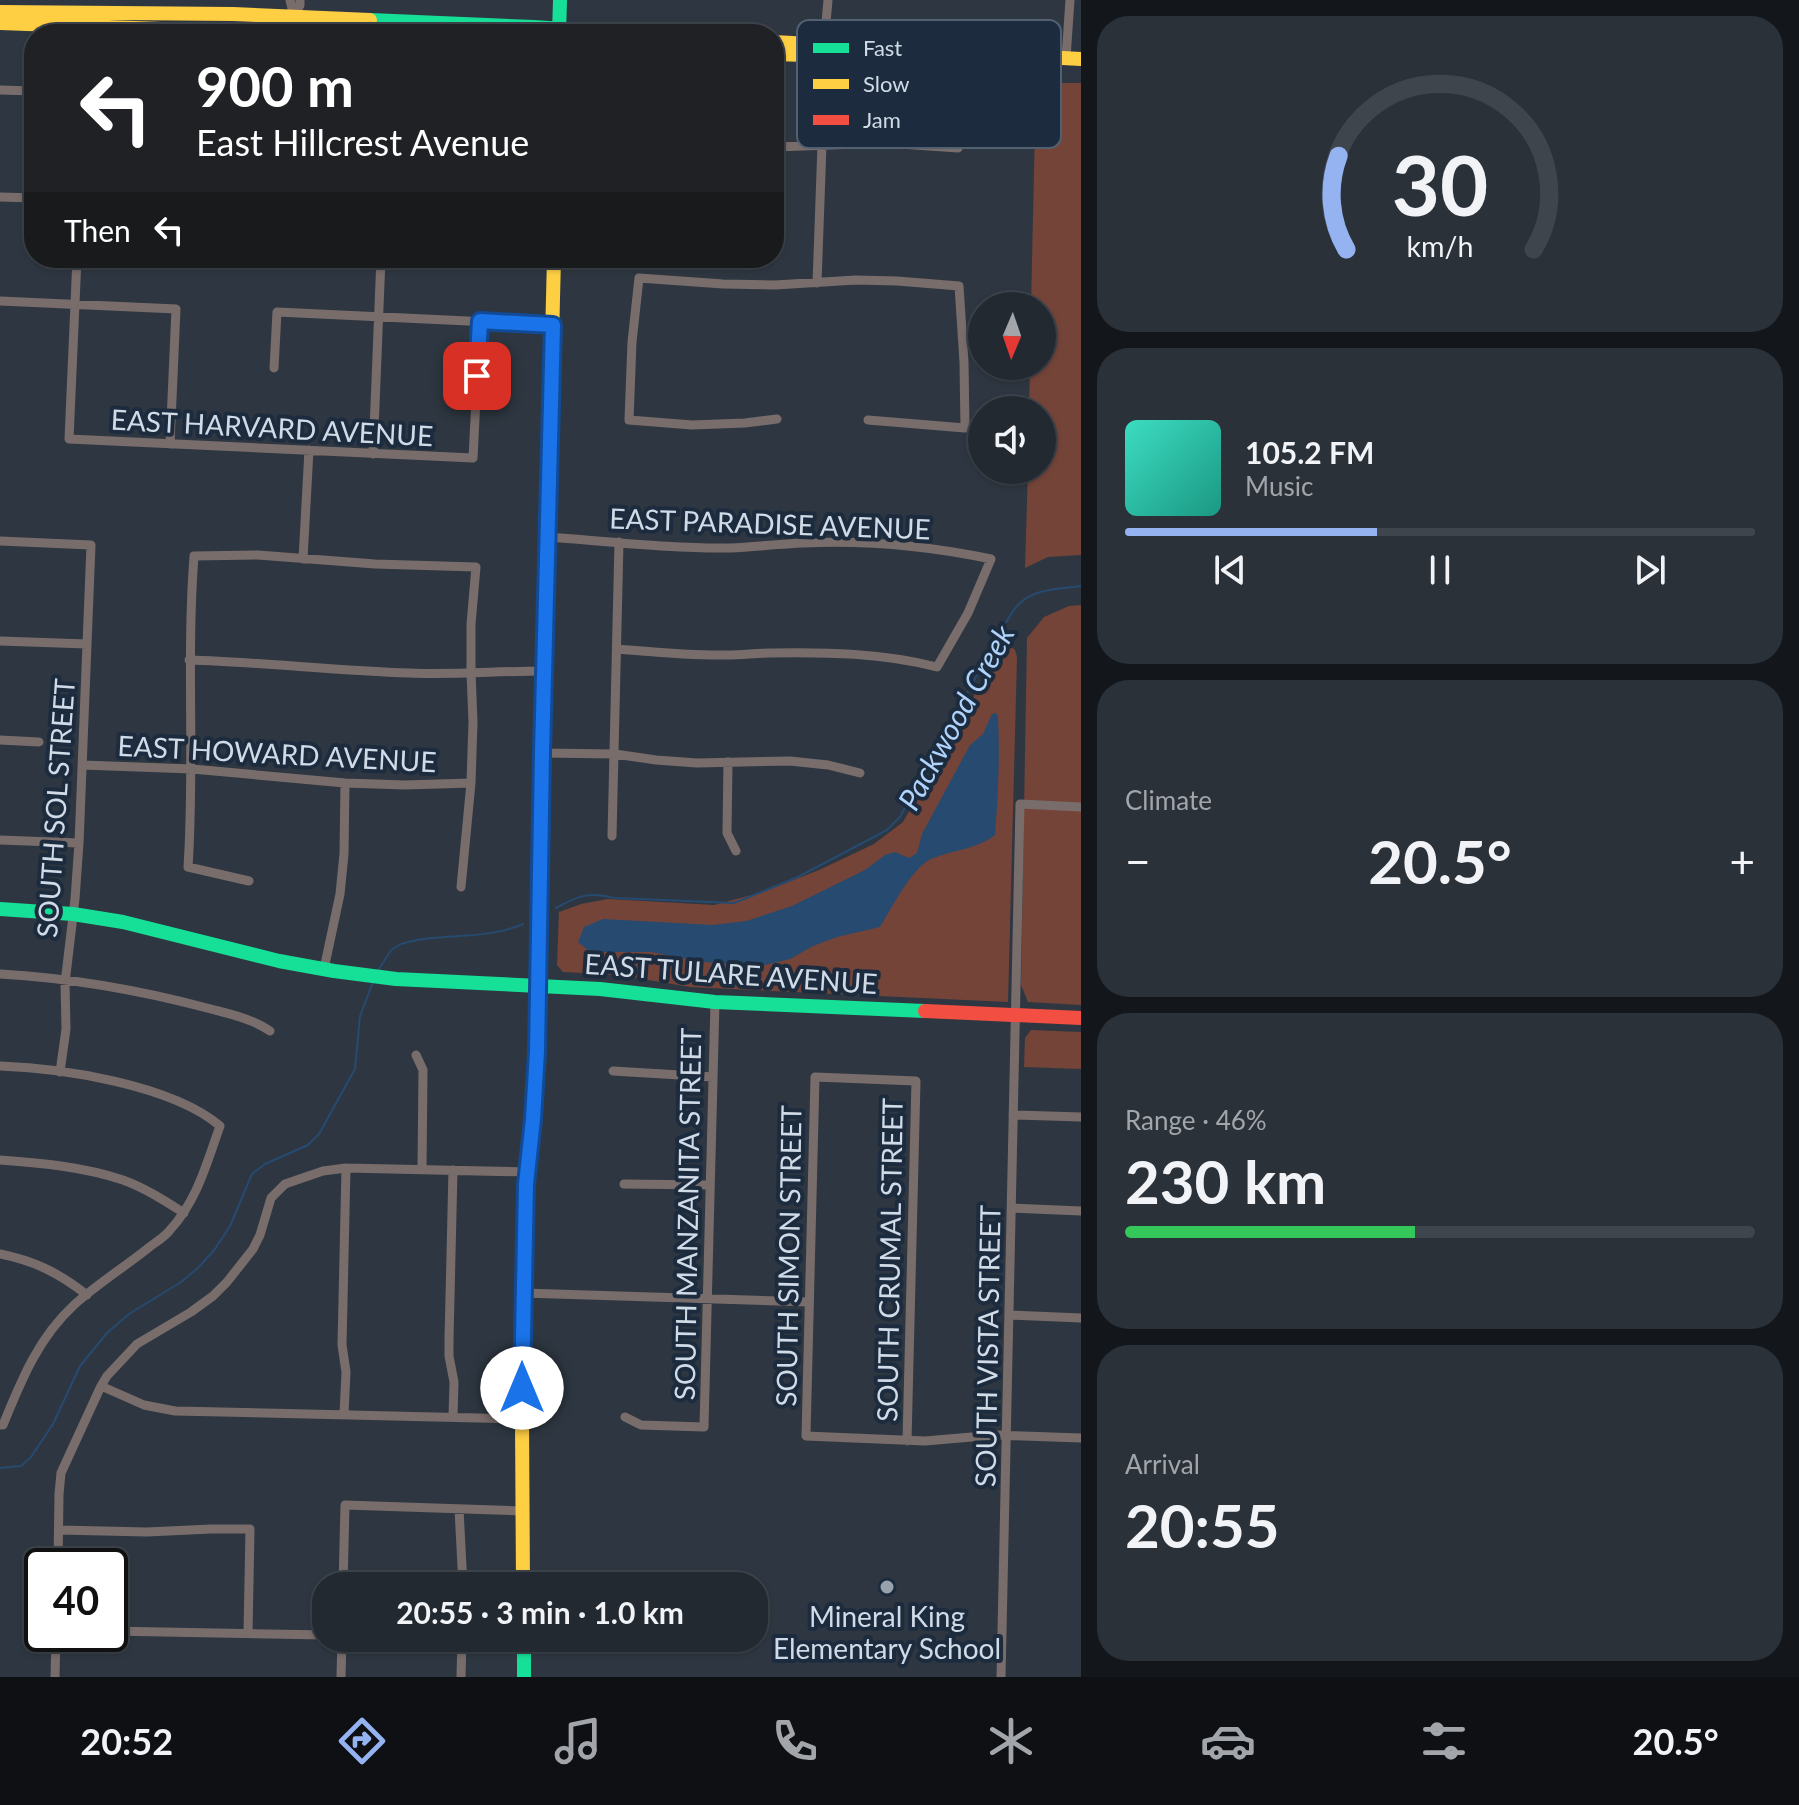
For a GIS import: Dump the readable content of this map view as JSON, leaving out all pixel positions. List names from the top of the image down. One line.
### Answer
{"streets":{"street":["EAST HARVARD AVENUE","EAST PARADISE AVENUE","EAST HOWARD AVENUE","SOUTH SOL STREET","EAST TULARE AVENUE","SOUTH MANZANITA STREET","SOUTH SIMON STREET","SOUTH CRUMAL STREET","SOUTH VISTA STREET"]},"crossings":[["EAST HOWARD AVENUE","SOUTH SOL STREET"],["SOUTH SOL STREET","EAST TULARE AVENUE"],["EAST TULARE AVENUE","SOUTH MANZANITA STREET"],["EAST TULARE AVENUE","SOUTH VISTA STREET"],["SOUTH SIMON STREET","SOUTH CRUMAL STREET"]],"water":["Packwood Creek"],"places":["Mineral King Elementary School"],"legend":["Fast","Slow","Jam"],"north":"bottom","page":{"turn":["900 m","East Hillcrest Avenue"],"then":"Then","song":["105.2 FM","Music"],"tile":["Climate",["Range · 46%","230 km"],["Arrival","20:55"]],"heat":["−","20.5°","+"],"limit":"40","trip":"20:55 · 3 min · 1.0 km","tabs":["20:52","20.5°"],"gauge":["30","km/h"]}}
